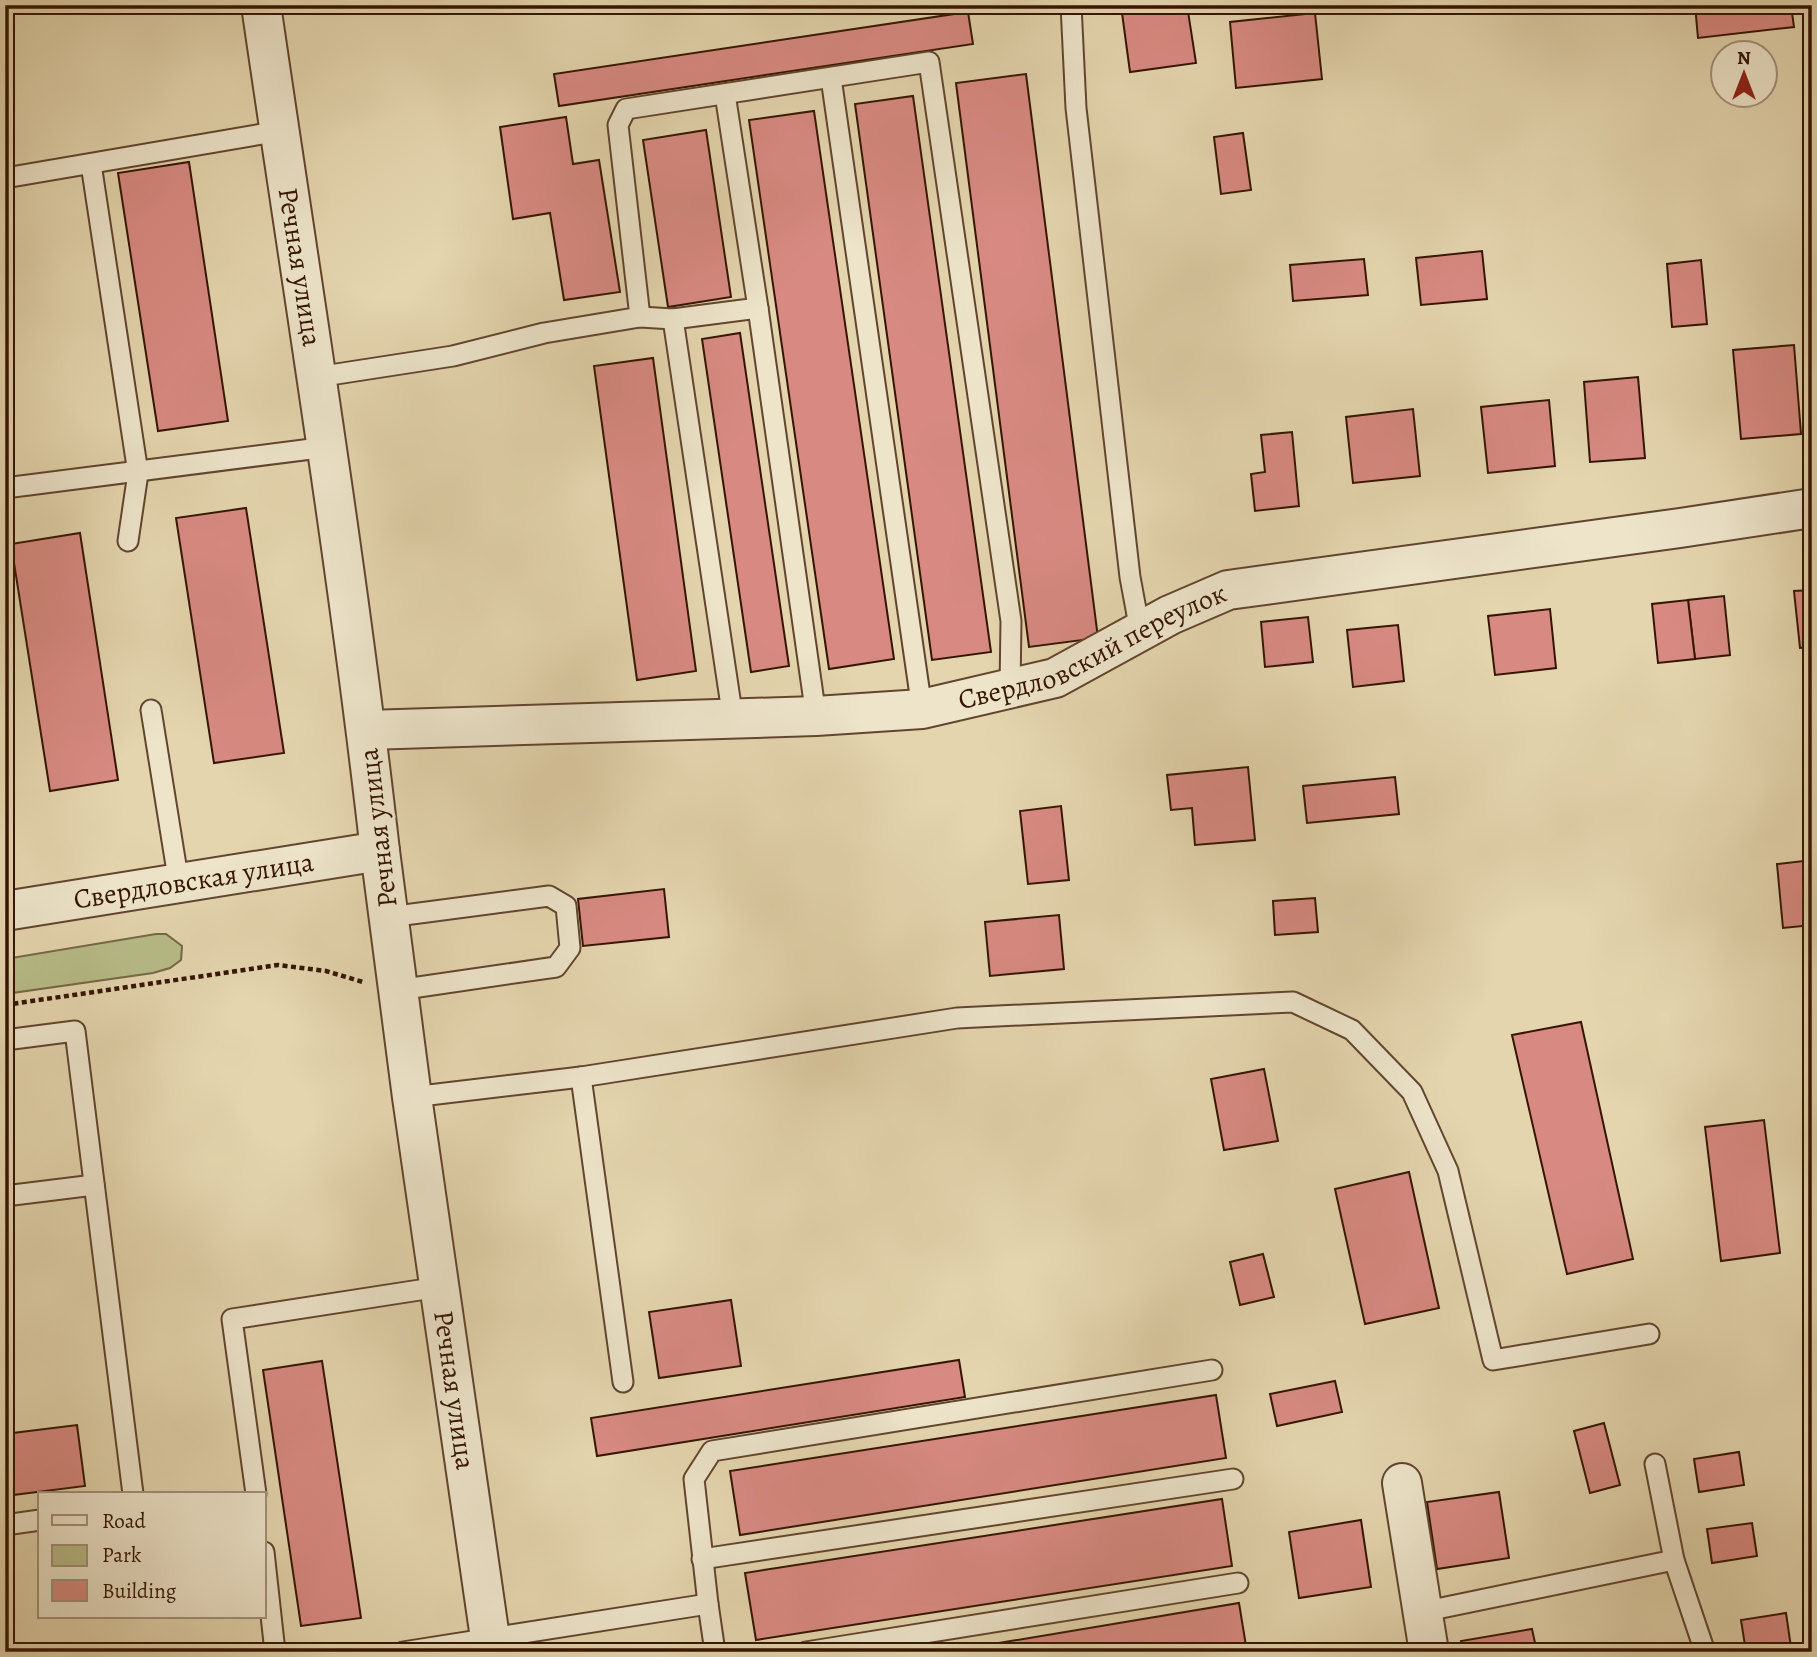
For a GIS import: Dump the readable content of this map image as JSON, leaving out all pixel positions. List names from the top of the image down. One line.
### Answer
{"streets":{"street":["Речная улица","Свердловский переулок","Свердловская улица"]},"crossings":[["Речная улица","Свердловский переулок"],["Речная улица","Свердловская улица"]],"legend":["Road","Park","Building"],"north":"top"}
